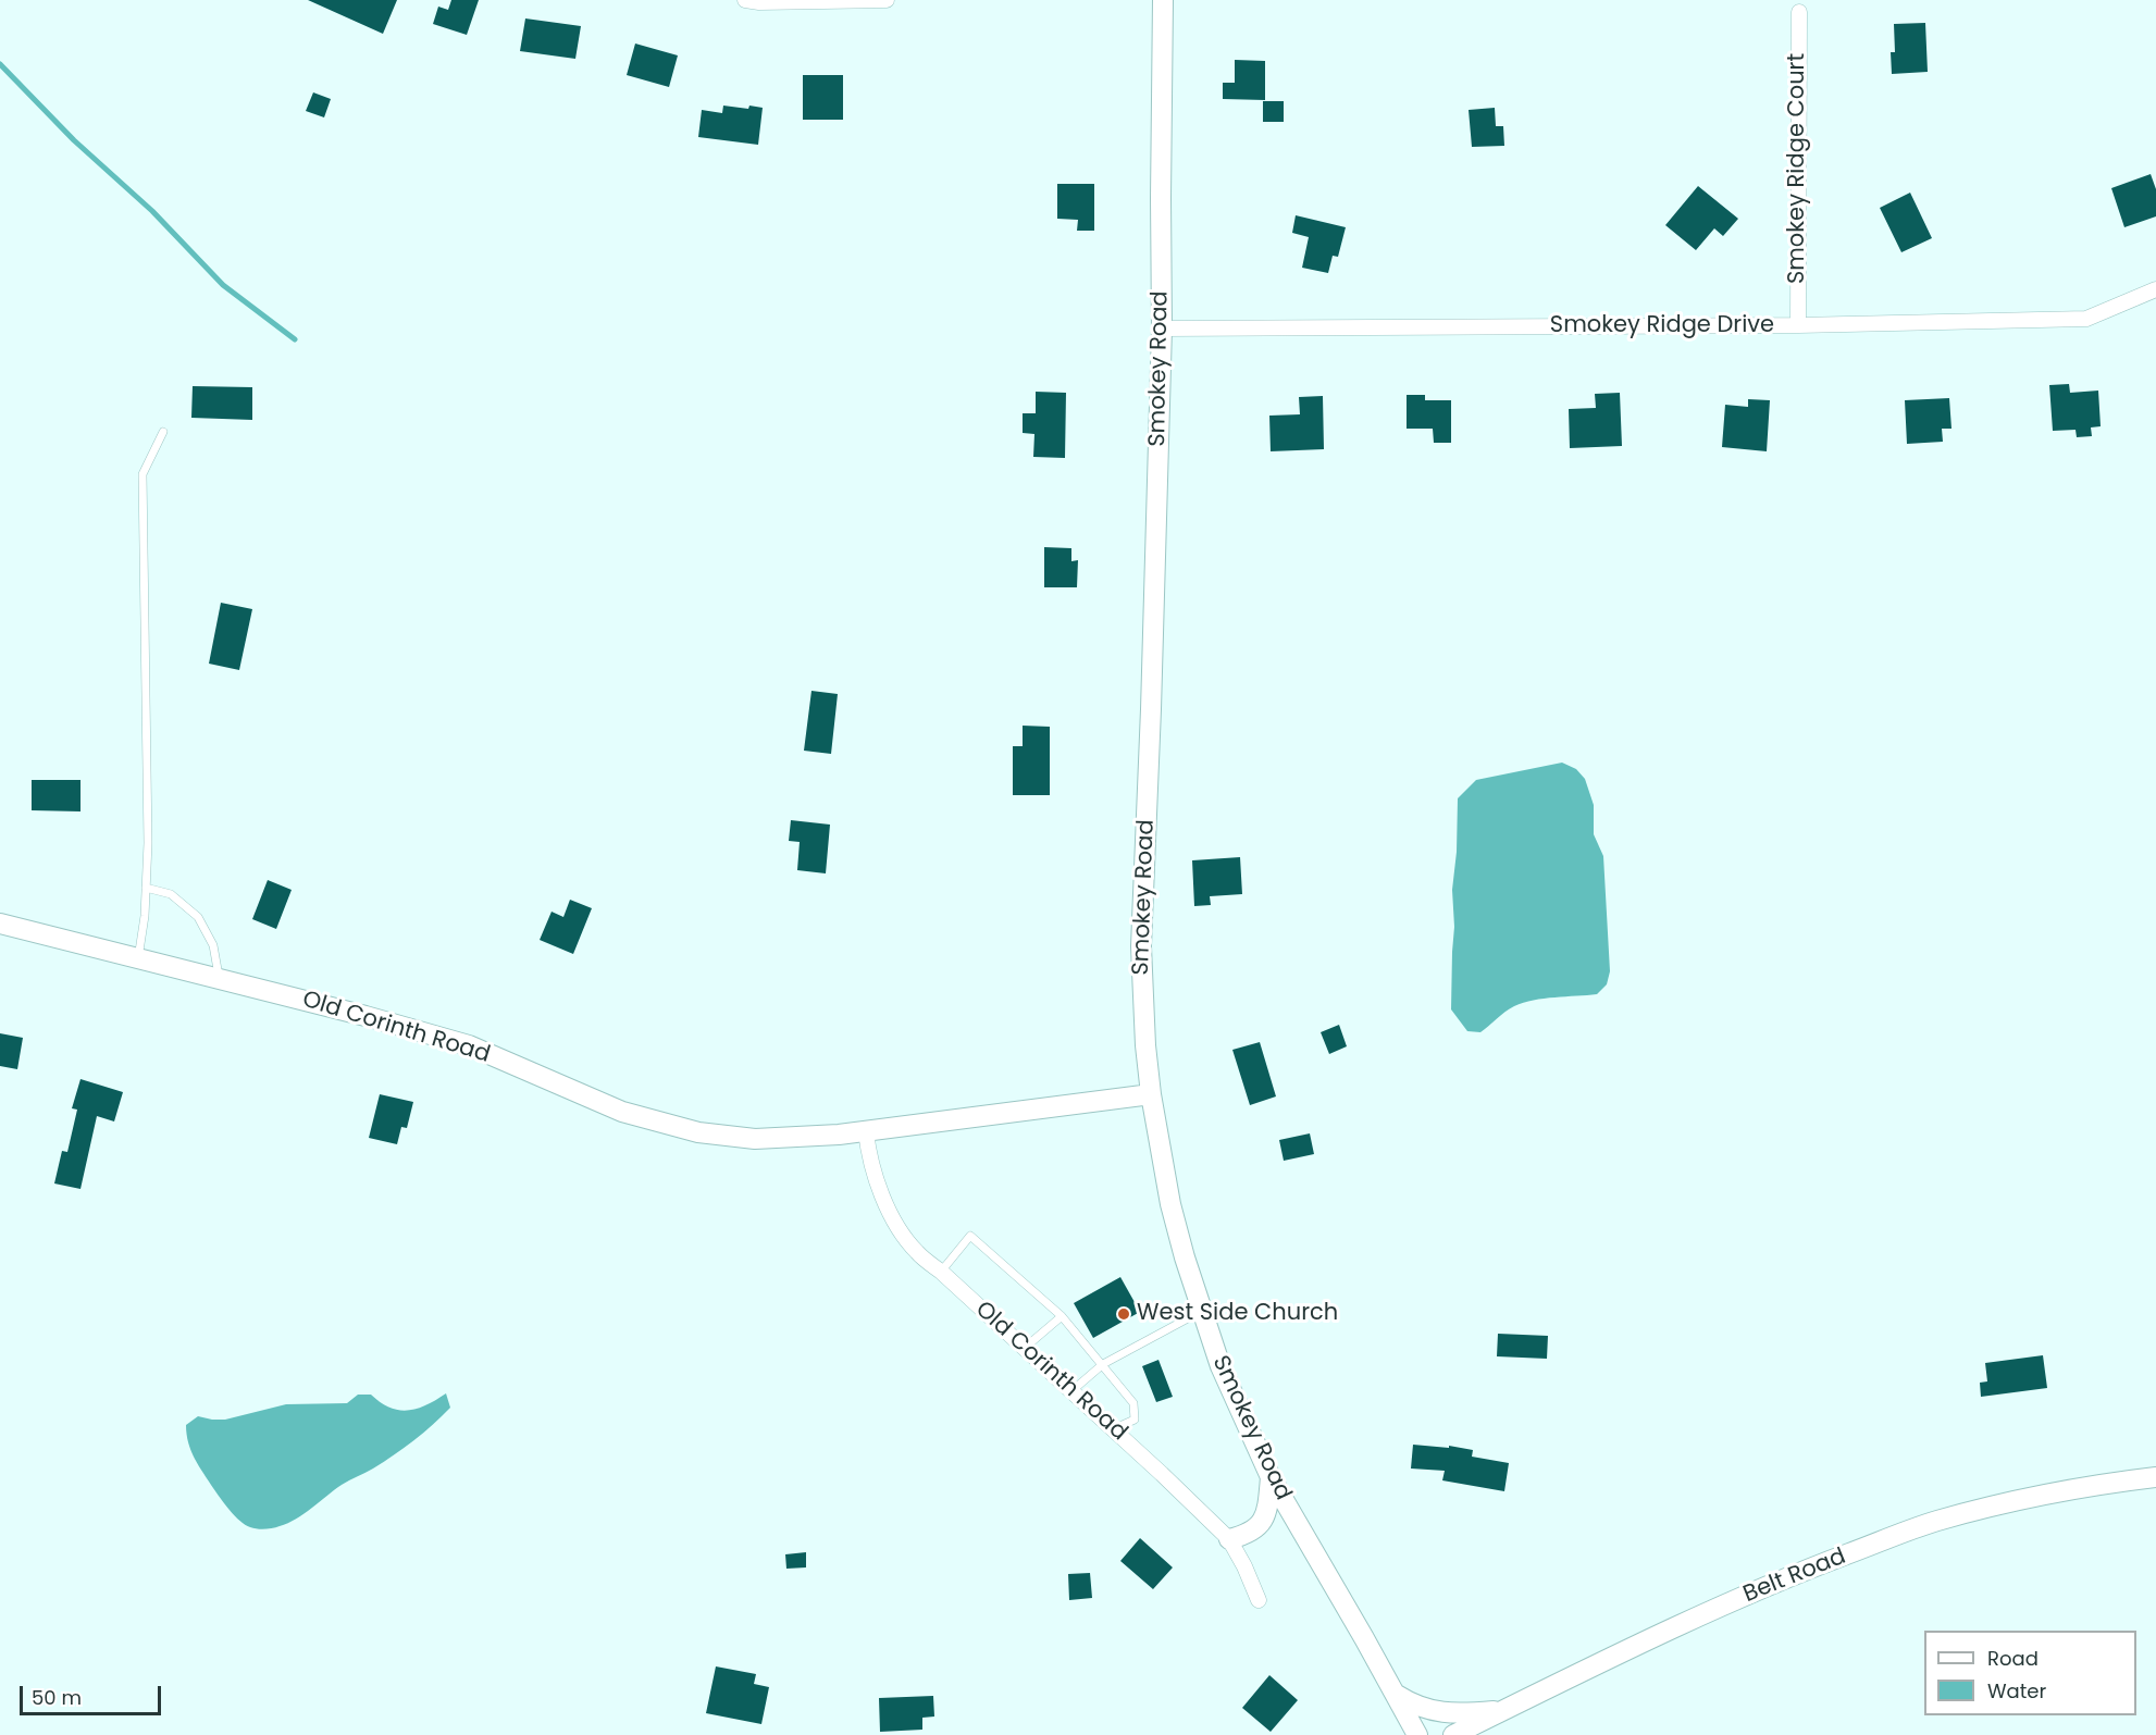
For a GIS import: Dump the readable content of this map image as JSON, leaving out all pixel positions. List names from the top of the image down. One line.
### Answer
{"streets":{"street":["Smokey Ridge Court","Smokey Ridge Drive","Smokey Road","Old Corinth Road","Belt Road"]},"crossings":[["Smokey Ridge Court","Smokey Ridge Drive"],["Smokey Ridge Drive","Smokey Road"],["Smokey Road","Old Corinth Road"]],"places":["West Side Church"],"legend":["Road","Water"],"scale_bar":"50 m"}
